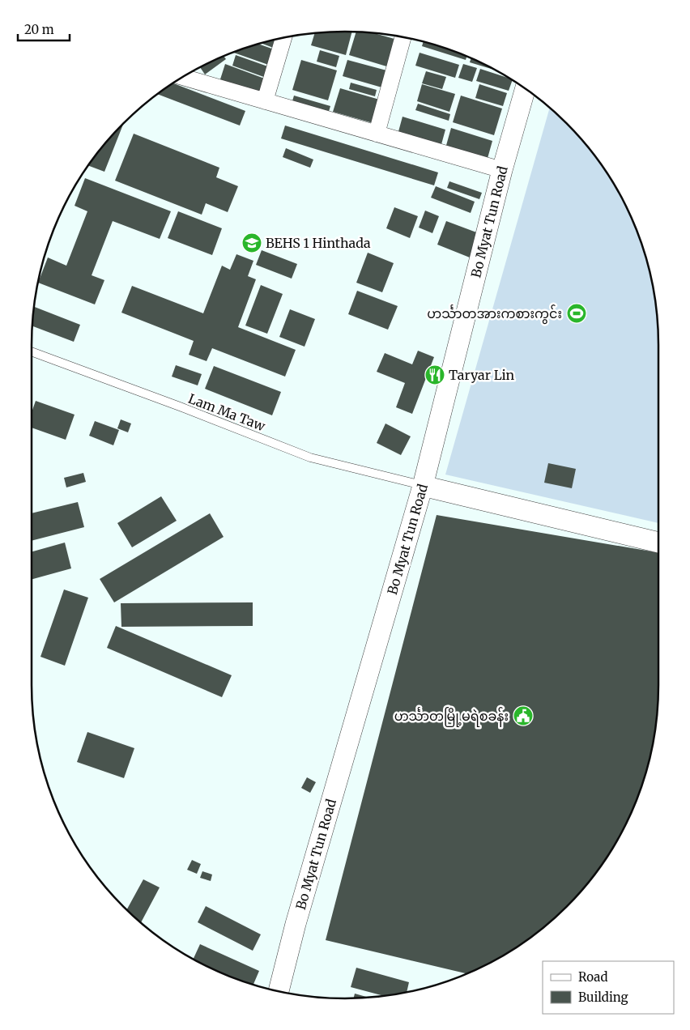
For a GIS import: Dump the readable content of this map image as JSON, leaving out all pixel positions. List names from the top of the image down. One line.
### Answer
{"streets":{"street":["Bo Myat Tun Road"],"lane":["Lam Ma Taw"]},"crossings":[["Bo Myat Tun Road","Lam Ma Taw"]],"places":{"school or university":["BEHS 1 Hinthada"],"sports":["ဟင်္သာတအားကစားကွင်း"],"restaurant":["Taryar Lin"],"public building":["ဟင်္သာတမြို့မရဲစခန်း"]},"legend":["Road","Building"],"scale_bar":"20 m"}
